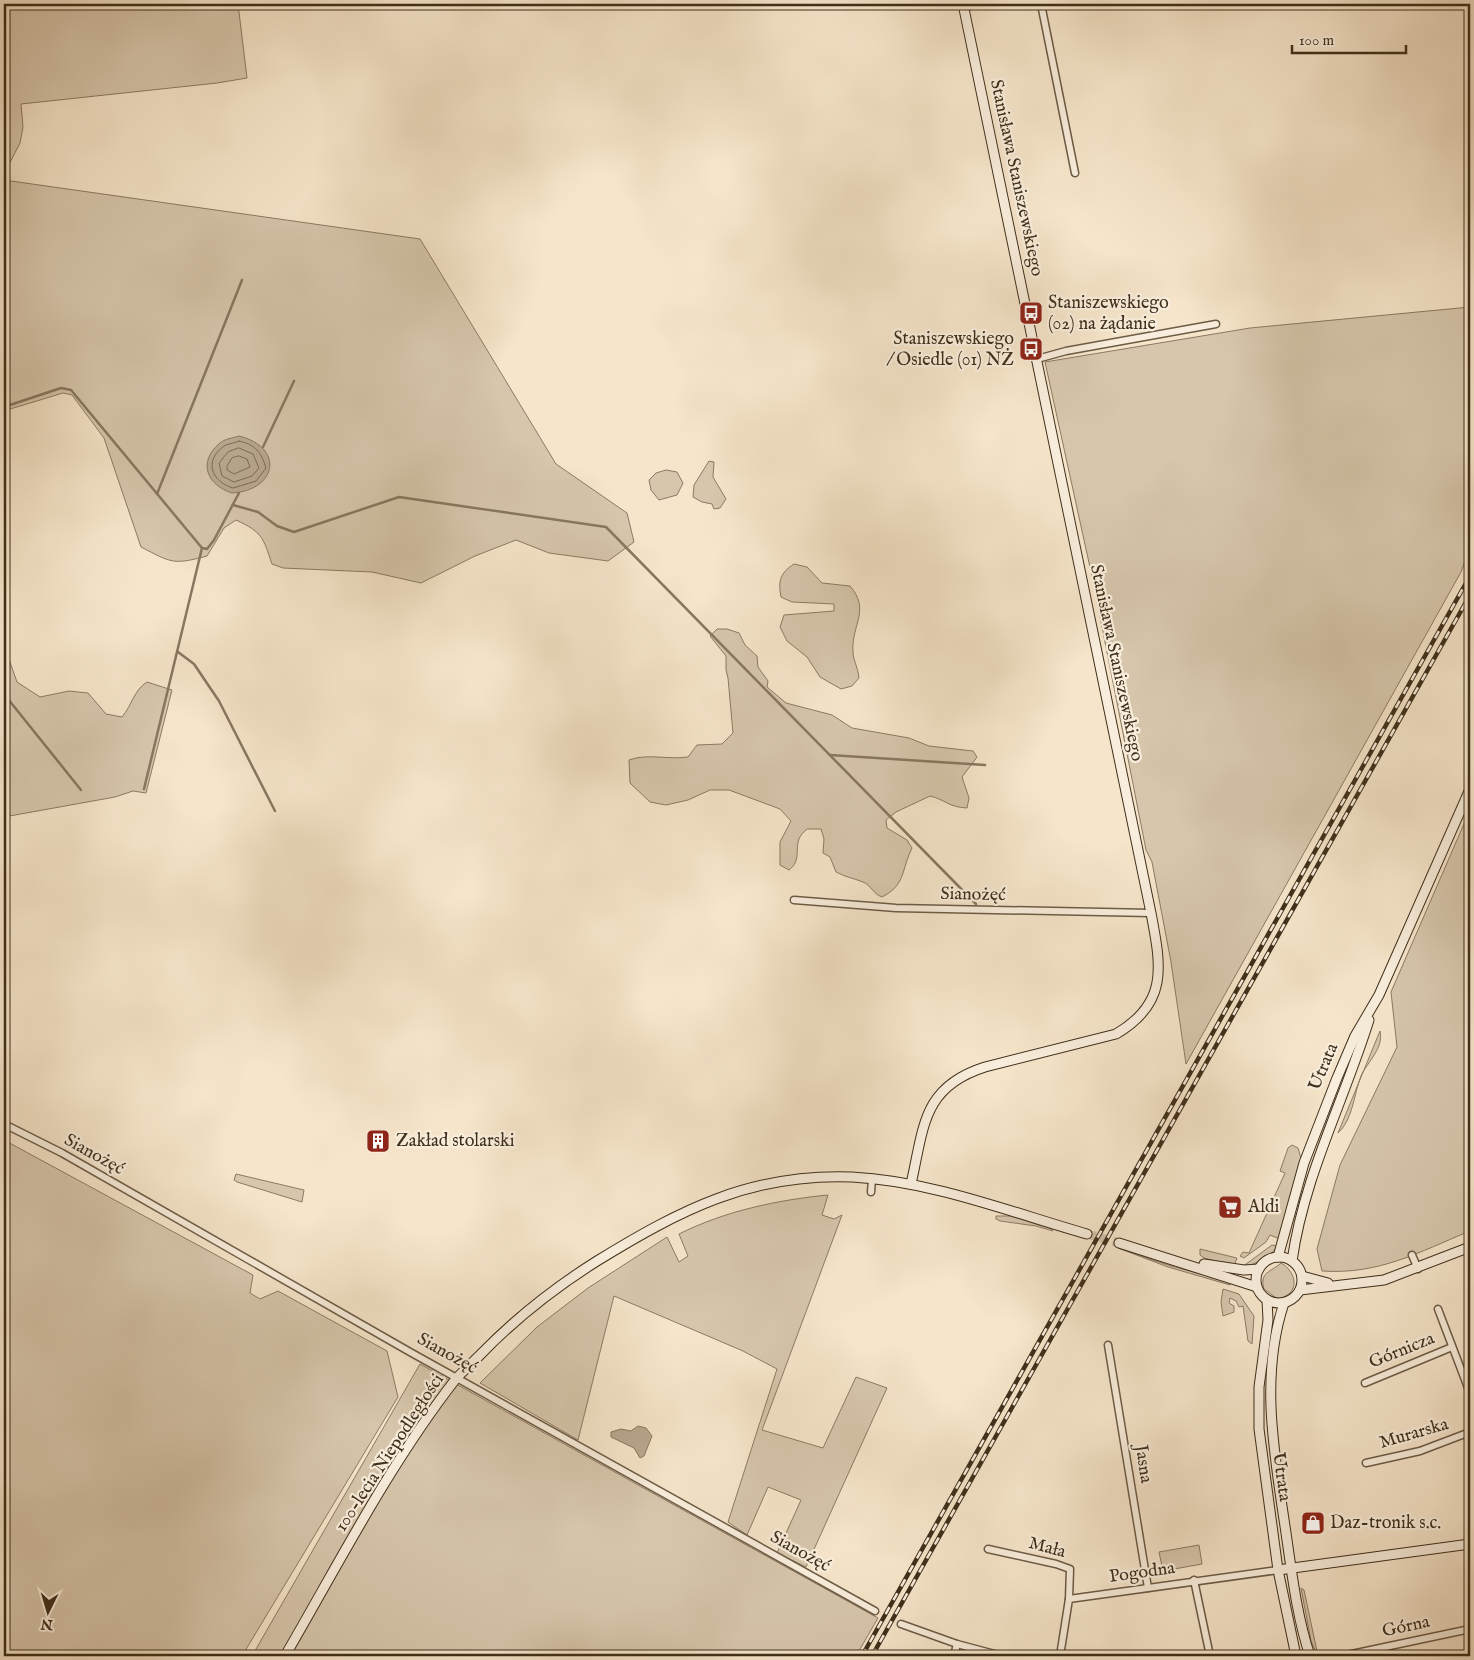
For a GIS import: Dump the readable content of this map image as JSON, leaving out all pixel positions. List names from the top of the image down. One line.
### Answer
{"streets":{"main road":["Stanisława Staniszewskiego","Utrata","100-lecia Niepodległości"],"street":["Sianożęć","Górnicza","Murarska","Jasna","Mała","Pogodna","Górna"]},"crossings":[["Stanisława Staniszewskiego","Sianożęć"],["Stanisława Staniszewskiego","100-lecia Niepodległości"],["Sianożęć","100-lecia Niepodległości"],["Utrata","Pogodna"],["Jasna","Pogodna"],["Mała","Pogodna"]],"places":{"bus stop":["Staniszewskiego (02) na żądanie","Staniszewskiego / Osiedle (01) NŻ"],"building":["Zakład stolarski"],"supermarket":["Aldi"],"shop":["Daz-tronik s.c."]},"scale_bar":"100 m","north":"bottom"}
